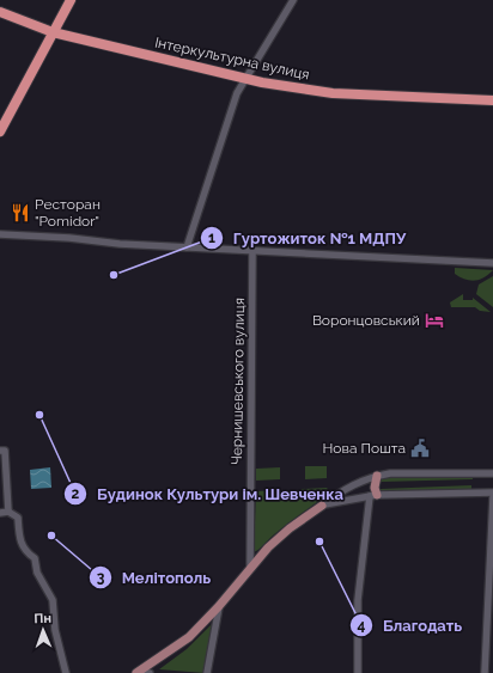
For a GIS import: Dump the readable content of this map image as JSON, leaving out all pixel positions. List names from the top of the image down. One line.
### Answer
{"streets":{"highway":["Інтеркультурна вулиця"],"street":["Чернишевського вулиця"]},"places":{"restaurant":["Ресторан \"Pomidor\""],"other":["Гуртожиток №1 МДПУ","Будинок Культури ім. Шевченка","Мелітополь","Благодать"],"hotel":["Воронцовський"],"public building":["Нова Пошта"]},"north":"top"}
